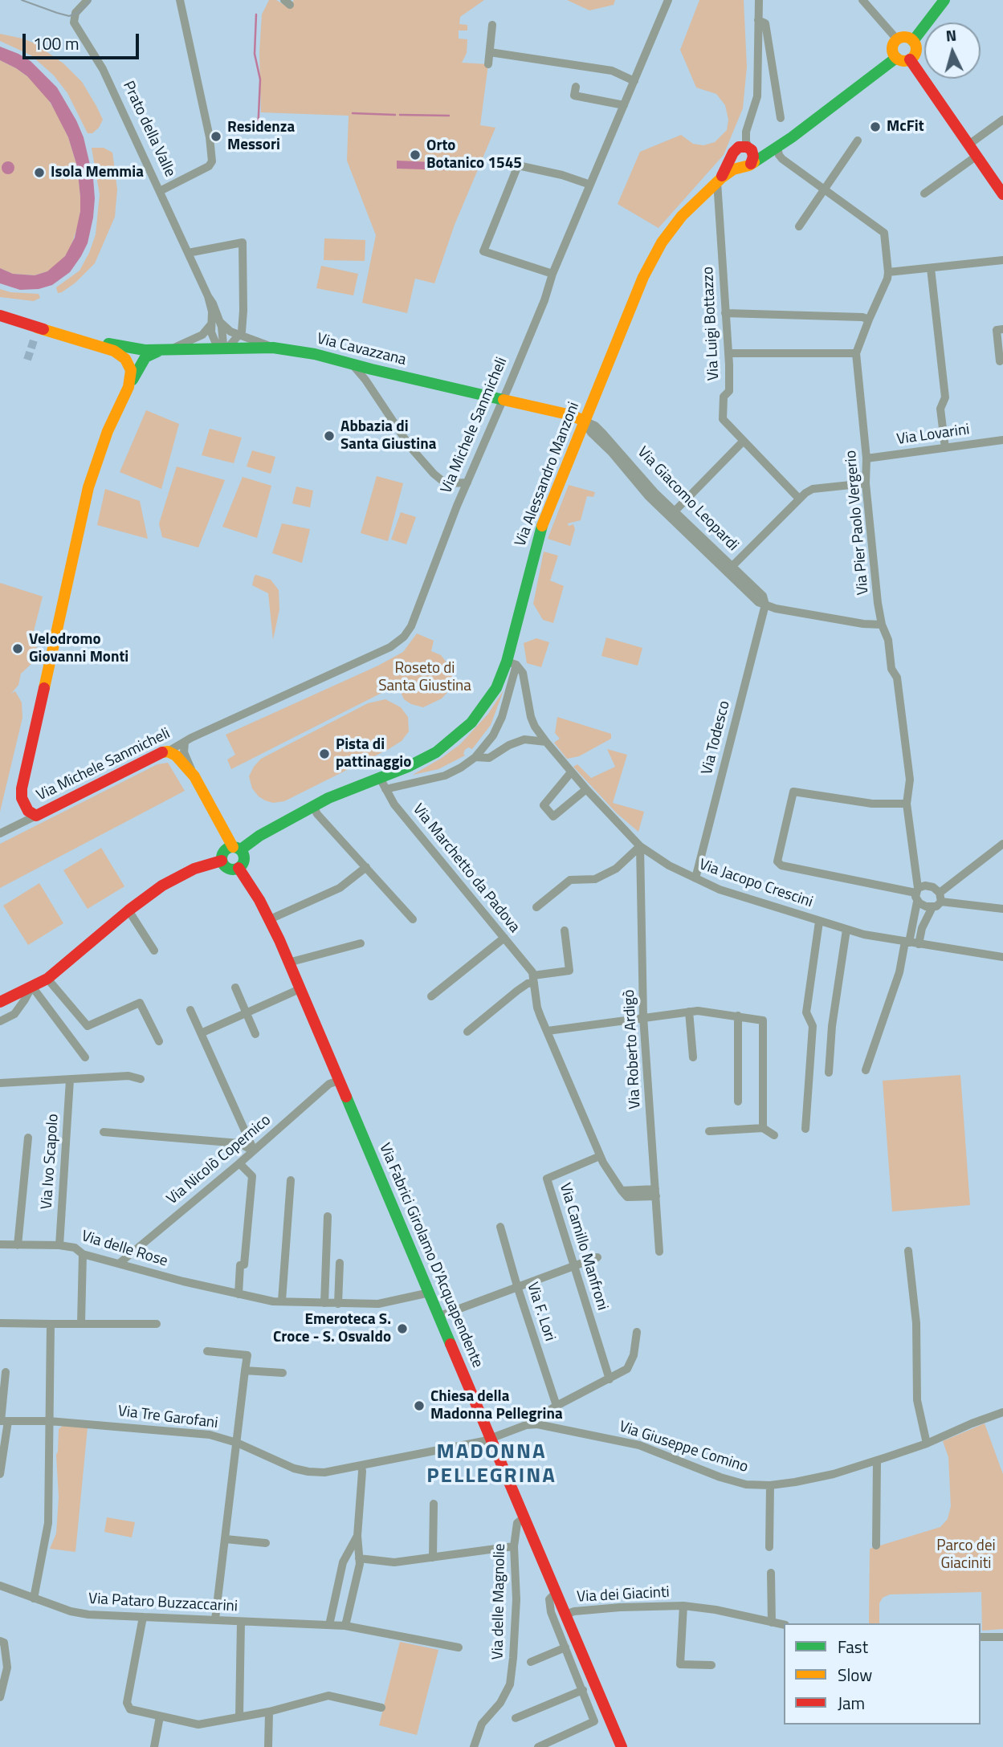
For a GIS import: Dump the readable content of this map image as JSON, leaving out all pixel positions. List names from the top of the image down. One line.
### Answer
{"streets":{"main road":["Via Cavazzana","Via Michele Sanmicheli","Via Alessandro Manzoni","Via Giacomo Leopardi","Via Fabrici Girolamo D'Acquapendente"],"street":["Prato della Valle","Via Luigi Bottazzo","Via Lovarini","Via Pier Paolo Vergerio","Via Todesco","Via Marchetto da Padova","Via Jacopo Crescini","Via Roberto Ardigò","Via Nicolò Copernico","Via Ivo Scapolo","Via Camillo Manfroni","Via delle Rose","Via F. Lori","Via Tre Garofani","Via Giuseppe Comino","Via dei Giacinti","Via delle Magnolie","Via Pataro Buzzaccarini"]},"crossings":[["Prato della Valle","Via Cavazzana"],["Via Luigi Bottazzo","Via Alessandro Manzoni"],["Via Cavazzana","Via Michele Sanmicheli"],["Via Cavazzana","Via Giacomo Leopardi"],["Via Michele Sanmicheli","Via Giacomo Leopardi"],["Via Lovarini","Via Pier Paolo Vergerio"],["Via Alessandro Manzoni","Via Giacomo Leopardi"],["Via Alessandro Manzoni","Via Marchetto da Padova"],["Via Alessandro Manzoni","Via Jacopo Crescini"],["Via Alessandro Manzoni","Via Fabrici Girolamo D'Acquapendente"],["Via Giacomo Leopardi","Via Todesco"],["Via Pier Paolo Vergerio","Via Jacopo Crescini"],["Via Todesco","Via Jacopo Crescini"],["Via Marchetto da Padova","Via Roberto Ardigò"],["Via Marchetto da Padova","Via Camillo Manfroni"],["Via Jacopo Crescini","Via Roberto Ardigò"],["Via Nicolò Copernico","Via delle Rose"],["Via Nicolò Copernico","Via Fabrici Girolamo D'Acquapendente"],["Via Ivo Scapolo","Via delle Rose"],["Via delle Rose","Via Fabrici Girolamo D'Acquapendente"],["Via Fabrici Girolamo D'Acquapendente","Via Tre Garofani"],["Via Fabrici Girolamo D'Acquapendente","Via Giuseppe Comino"],["Via Fabrici Girolamo D'Acquapendente","Via dei Giacinti"],["Via Fabrici Girolamo D'Acquapendente","Via delle Magnolie"],["Via Tre Garofani","Via Giuseppe Comino"]],"districts":["MADONNA PELLEGRINA"],"parks":["Roseto di Santa Giustina","Parco dei Giaciniti"],"places":["McFit","Residenza Messori","Orto Botanico 1545","Isola Memmia","Abbazia di Santa Giustina","Velodromo Giovanni Monti","Pista di pattinaggio","Emeroteca S. Croce - S. Osvaldo","Chiesa della Madonna Pellegrina"],"legend":["Fast","Slow","Jam"],"scale_bar":"100 m","north":"top"}
